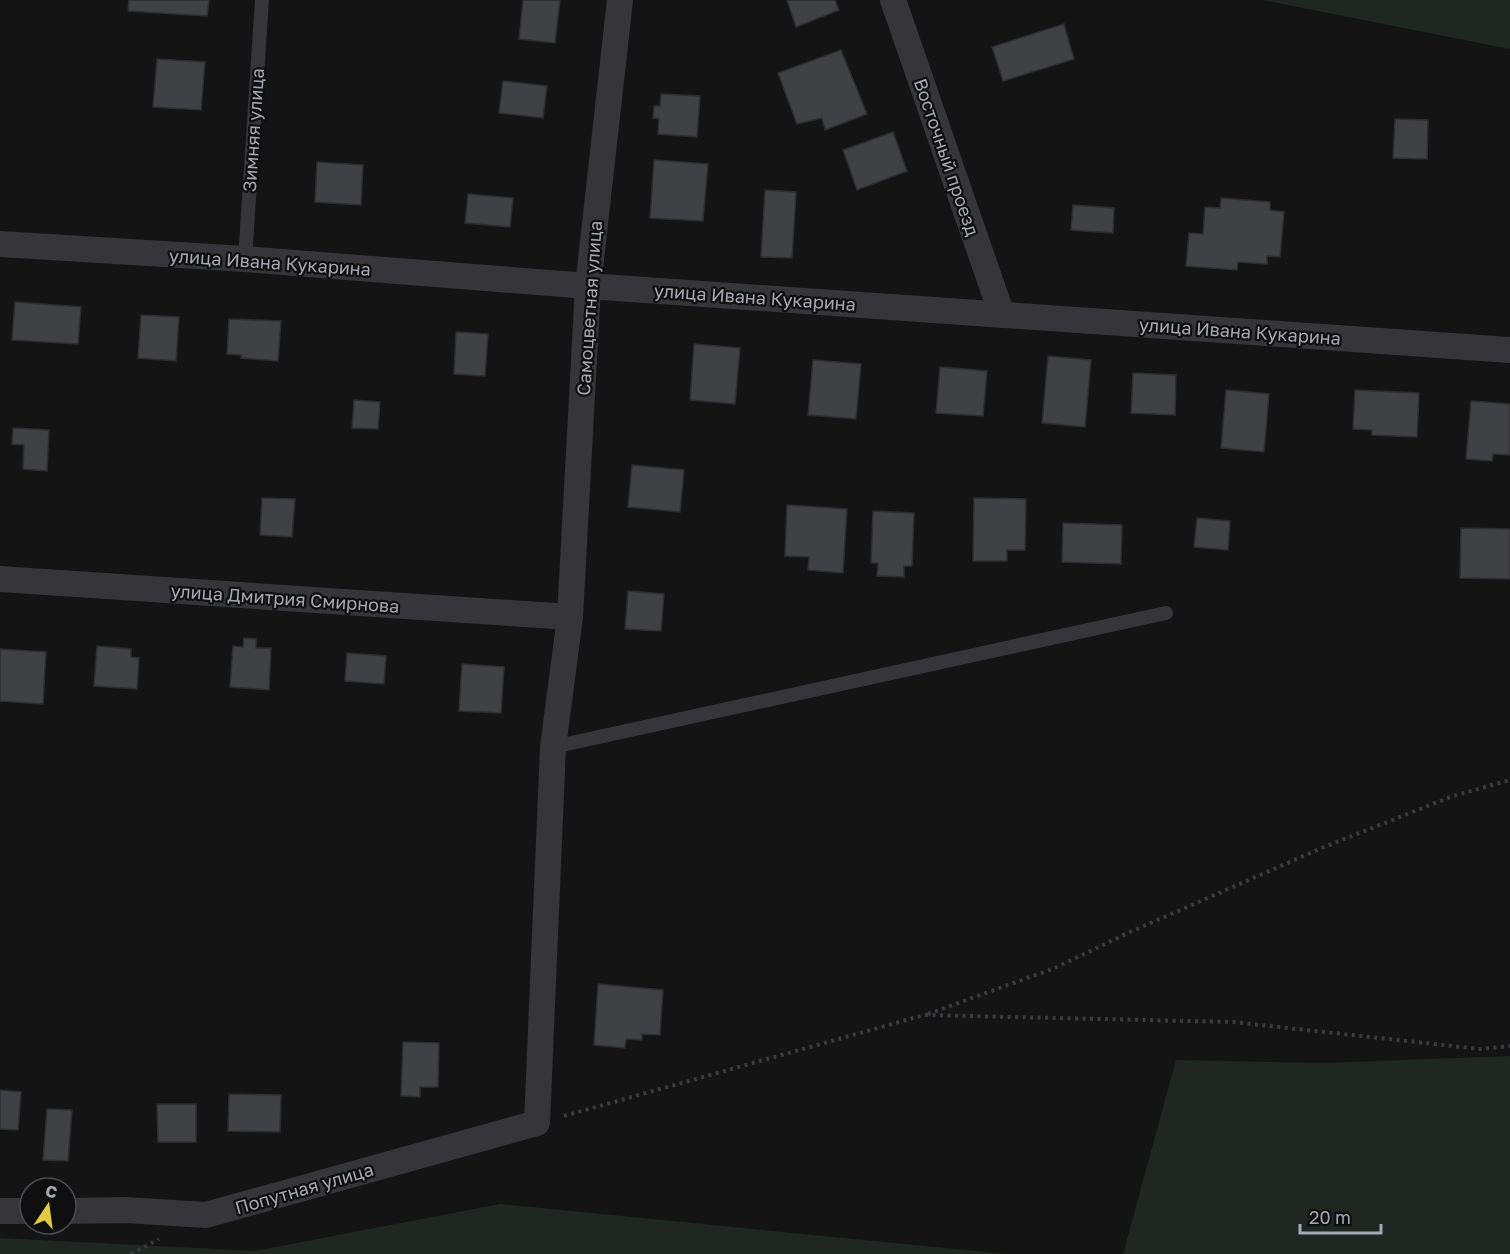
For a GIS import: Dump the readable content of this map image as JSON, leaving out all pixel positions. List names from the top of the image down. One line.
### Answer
{"streets":{"street":["Восточный проезд","улица Ивана Кукарина","Самоцветная улица","улица Дмитрия Смирнова","Попутная улица"],"lane":["Зимняя улица"]},"crossings":[["Зимняя улица","улица Ивана Кукарина"],["Восточный проезд","улица Ивана Кукарина"],["улица Ивана Кукарина","Самоцветная улица"],["Самоцветная улица","улица Дмитрия Смирнова"],["Самоцветная улица","Попутная улица"]],"scale_bar":"20 m","north":"top"}
